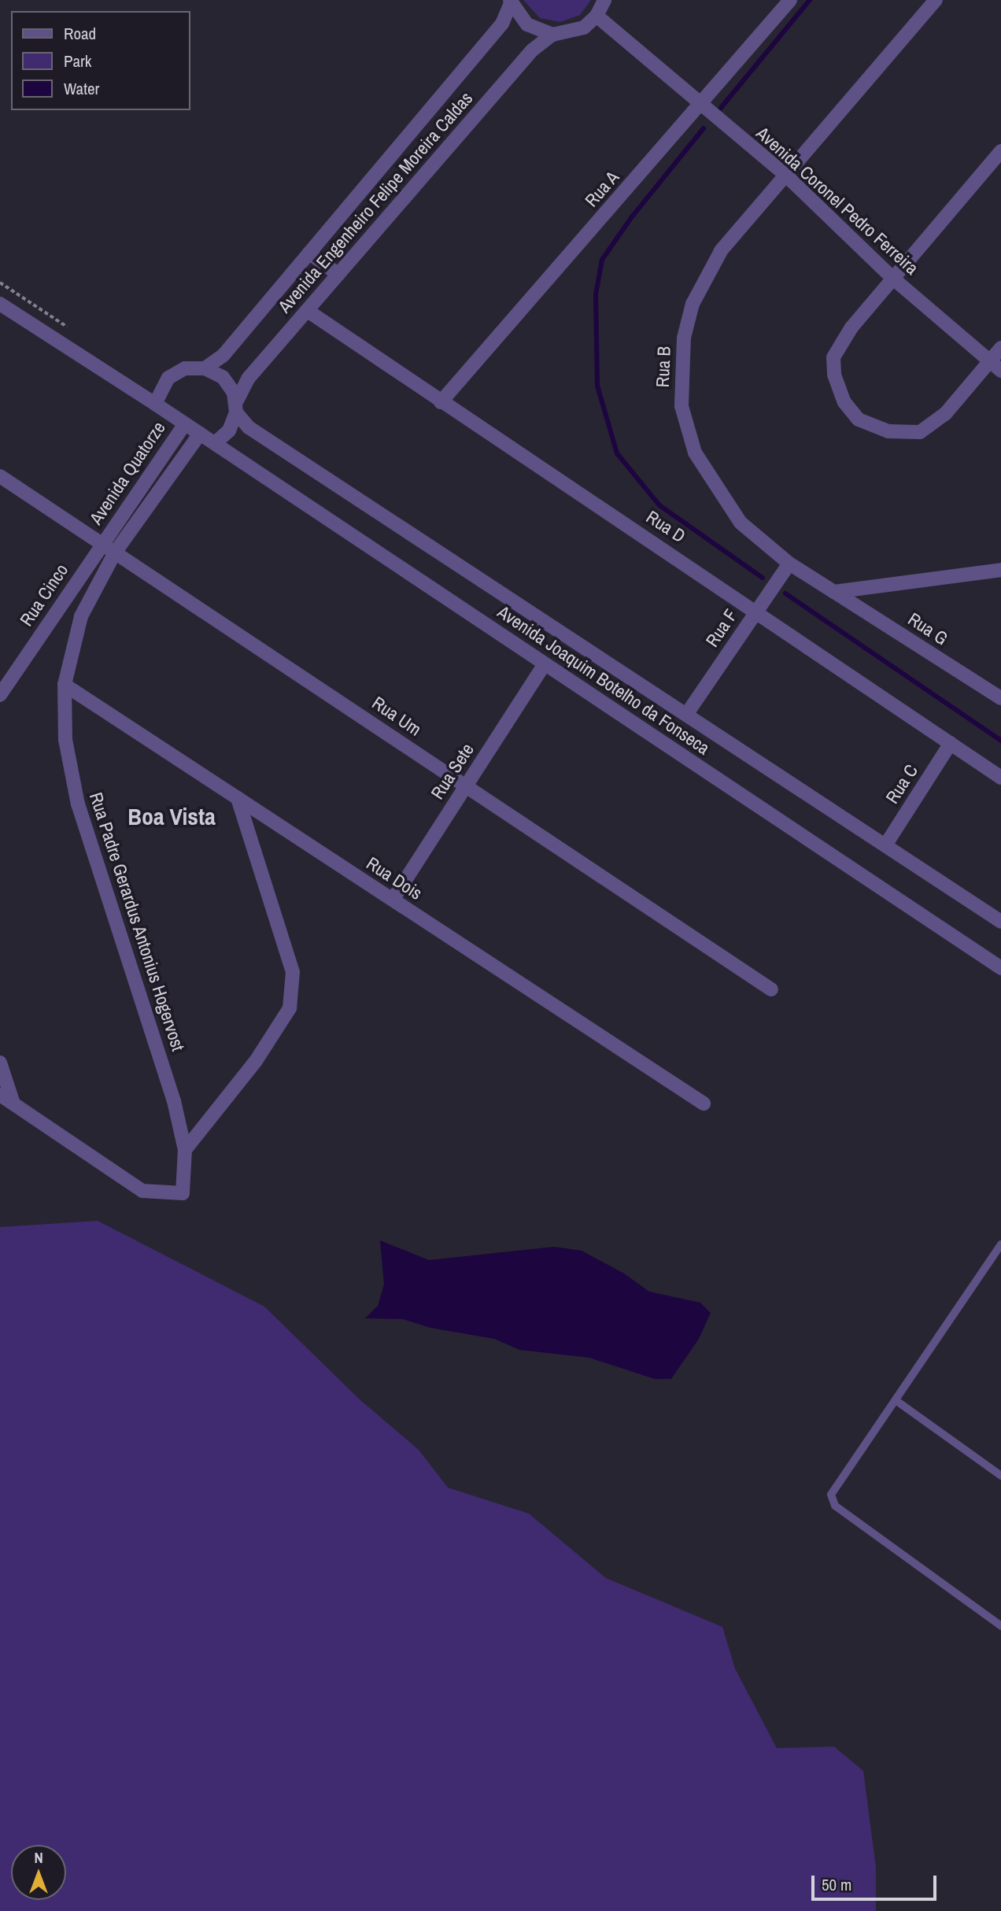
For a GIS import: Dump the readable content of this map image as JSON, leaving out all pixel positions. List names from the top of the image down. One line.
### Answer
{"streets":{"street":["Rua A","Avenida Coronel Pedro Ferreira","Avenida Engenheiro Felipe Moreira Caldas","Rua B","Avenida Quatorze","Rua D","Rua Cinco","Rua F","Rua G","Avenida Joaquim Botelho da Fonseca","Rua Um","Rua Sete","Rua C","Rua Dois","Rua Padre Gerardus Antonius Hogervost"]},"crossings":[["Rua A","Avenida Coronel Pedro Ferreira"],["Rua A","Rua D"],["Avenida Coronel Pedro Ferreira","Avenida Engenheiro Felipe Moreira Caldas"],["Avenida Coronel Pedro Ferreira","Rua B"],["Avenida Engenheiro Felipe Moreira Caldas","Avenida Quatorze"],["Avenida Engenheiro Felipe Moreira Caldas","Rua D"],["Avenida Engenheiro Felipe Moreira Caldas","Avenida Joaquim Botelho da Fonseca"],["Avenida Engenheiro Felipe Moreira Caldas","Rua Padre Gerardus Antonius Hogervost"],["Rua B","Rua F"],["Rua B","Rua G"],["Avenida Quatorze","Rua Cinco"],["Avenida Quatorze","Avenida Joaquim Botelho da Fonseca"],["Avenida Quatorze","Rua Um"],["Avenida Quatorze","Rua Padre Gerardus Antonius Hogervost"],["Rua D","Rua F"],["Rua D","Rua C"],["Rua Cinco","Rua Um"],["Avenida Joaquim Botelho da Fonseca","Rua Sete"],["Avenida Joaquim Botelho da Fonseca","Rua Padre Gerardus Antonius Hogervost"],["Rua Um","Rua Sete"],["Rua Um","Rua Padre Gerardus Antonius Hogervost"],["Rua Sete","Rua Dois"],["Rua Dois","Rua Padre Gerardus Antonius Hogervost"]],"districts":["Boa Vista"],"legend":["Road","Park","Water"],"scale_bar":"50 m","north":"top"}
